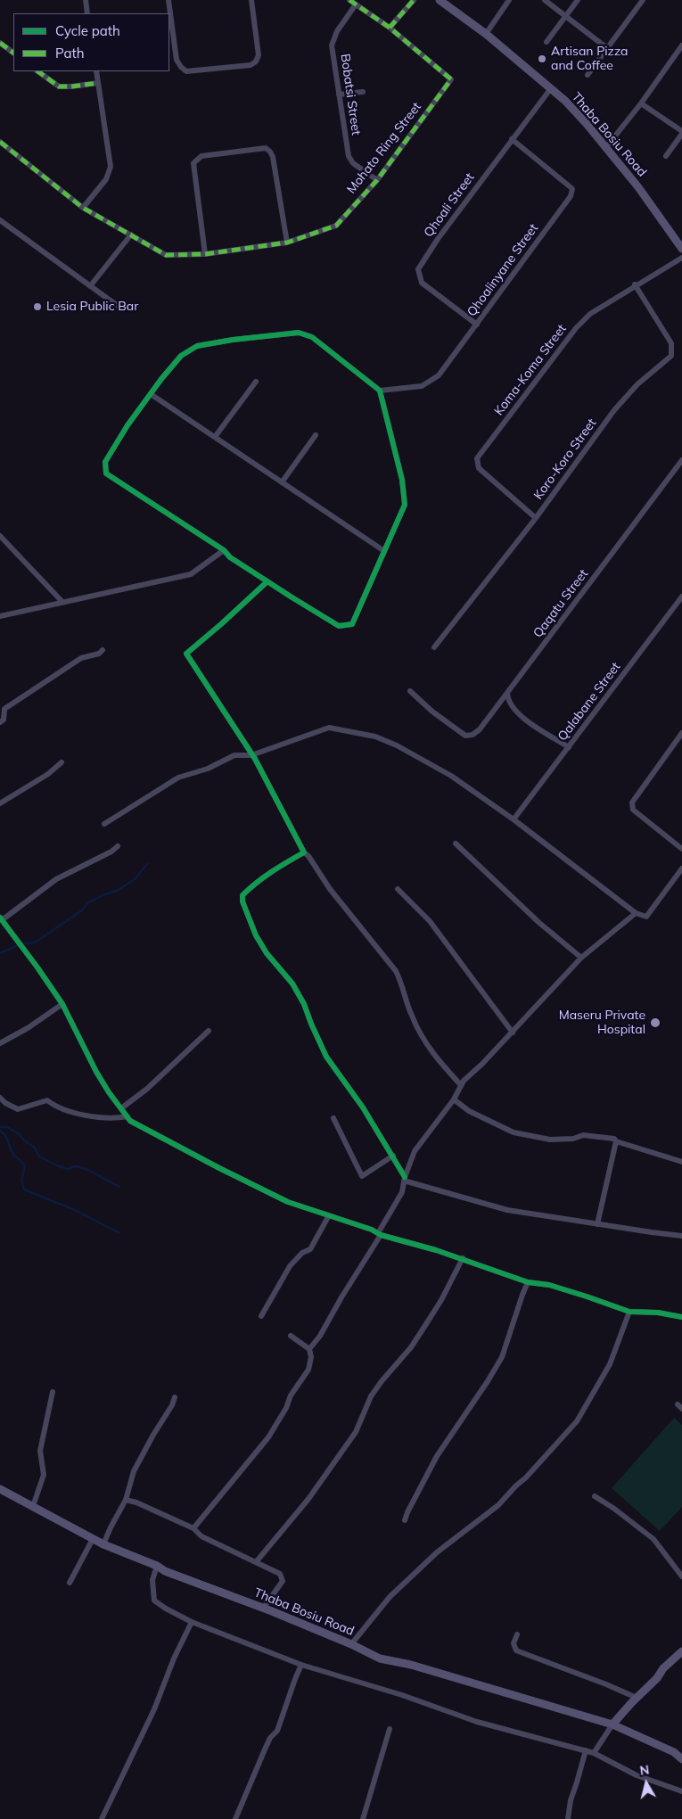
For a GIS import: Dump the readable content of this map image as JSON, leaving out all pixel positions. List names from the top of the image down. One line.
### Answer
{"streets":{"street":["Bobatsi Street","Thaba Bosiu Road","Mohato Ring Street","Qhoali Street","Qhoalinyane Street","Koma-Koma Street","Koro-Koro Street","Qaqatu Street","Qalabane Street"]},"crossings":[["Bobatsi Street","Mohato Ring Street"],["Thaba Bosiu Road","Qhoali Street"],["Qhoali Street","Qhoalinyane Street"],["Koma-Koma Street","Koro-Koro Street"]],"places":["Artisan Pizza and Coffee","Lesia Public Bar","Maseru Private Hospital"],"legend":["Cycle path","Path"],"north":"top"}
